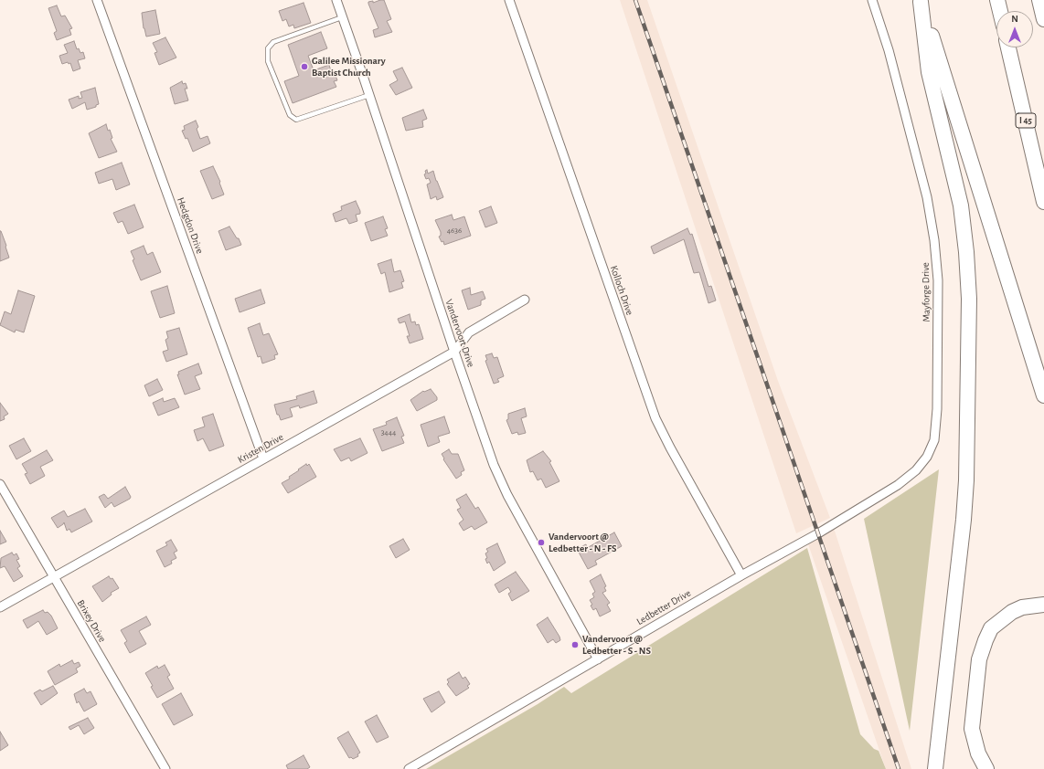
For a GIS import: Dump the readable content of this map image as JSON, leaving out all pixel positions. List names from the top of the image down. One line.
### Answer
{"streets":{"highway":["I 45"],"street":["Hedgdon Drive","Kolloch Drive","Mayforge Drive","Vandervoort Drive","Kristen Drive","Ledbetter Drive","Brixey Drive"]},"crossings":[["Hedgdon Drive","Kristen Drive"],["Kolloch Drive","Ledbetter Drive"],["Mayforge Drive","Ledbetter Drive"],["Vandervoort Drive","Kristen Drive"],["Vandervoort Drive","Ledbetter Drive"],["Kristen Drive","Brixey Drive"]],"places":["Galilee Missionary Baptist Church","Vandervoort @ Ledbetter - N - FS","Vandervoort @ Ledbetter - S - NS"],"house_numbers":["4636","3444"],"north":"top"}
